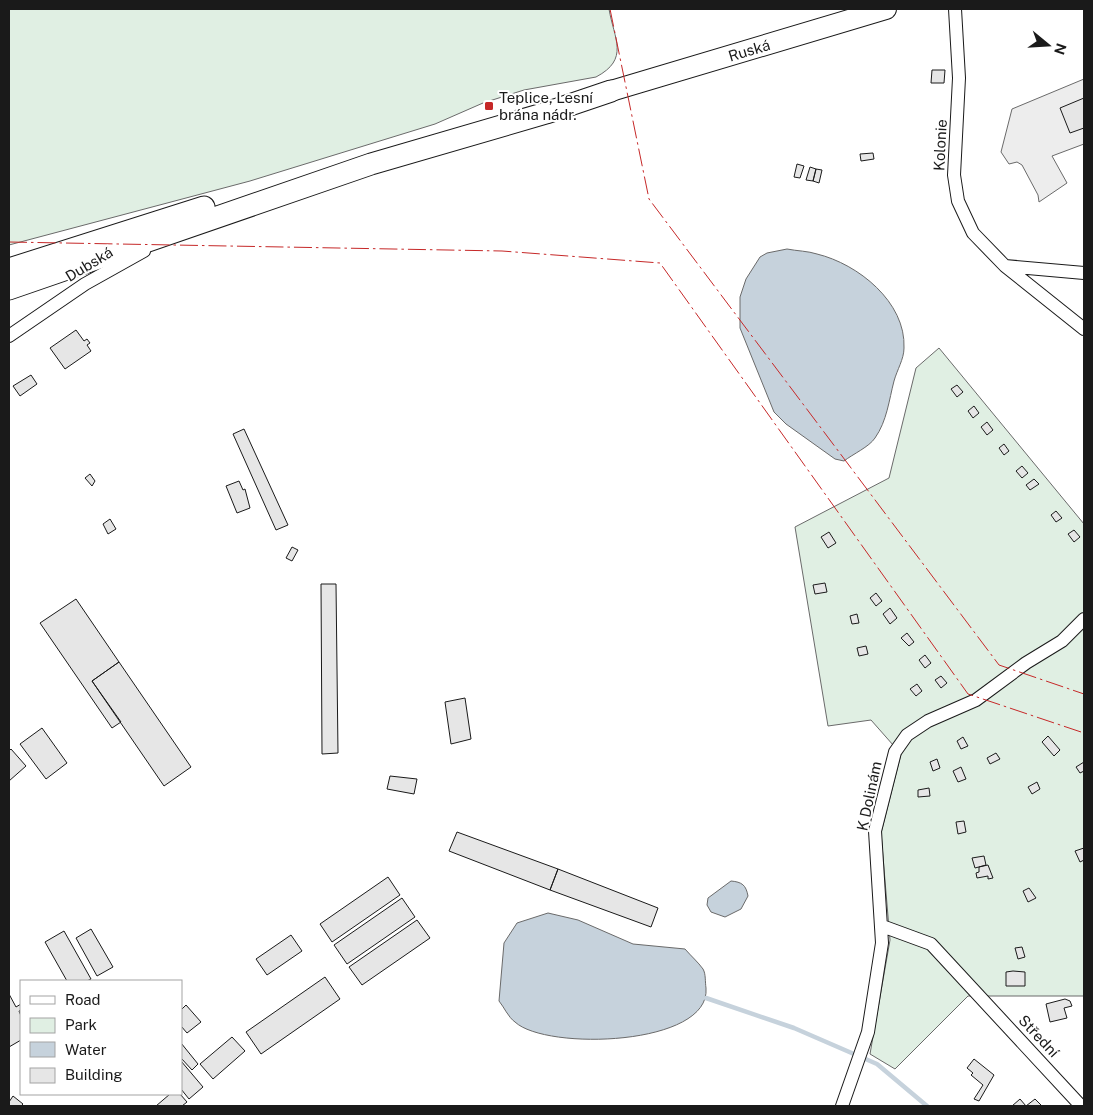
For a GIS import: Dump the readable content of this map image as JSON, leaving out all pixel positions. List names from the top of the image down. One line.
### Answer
{"streets":{"main road":["Ruská"],"street":["Kolonie","Dubská","K Dolinám","Střední"]},"crossings":[["K Dolinám","Střední"]],"places":{"transit":["Teplice, Lesní brána nádr."]},"legend":["Road","Park","Water","Building"],"north":"right"}
